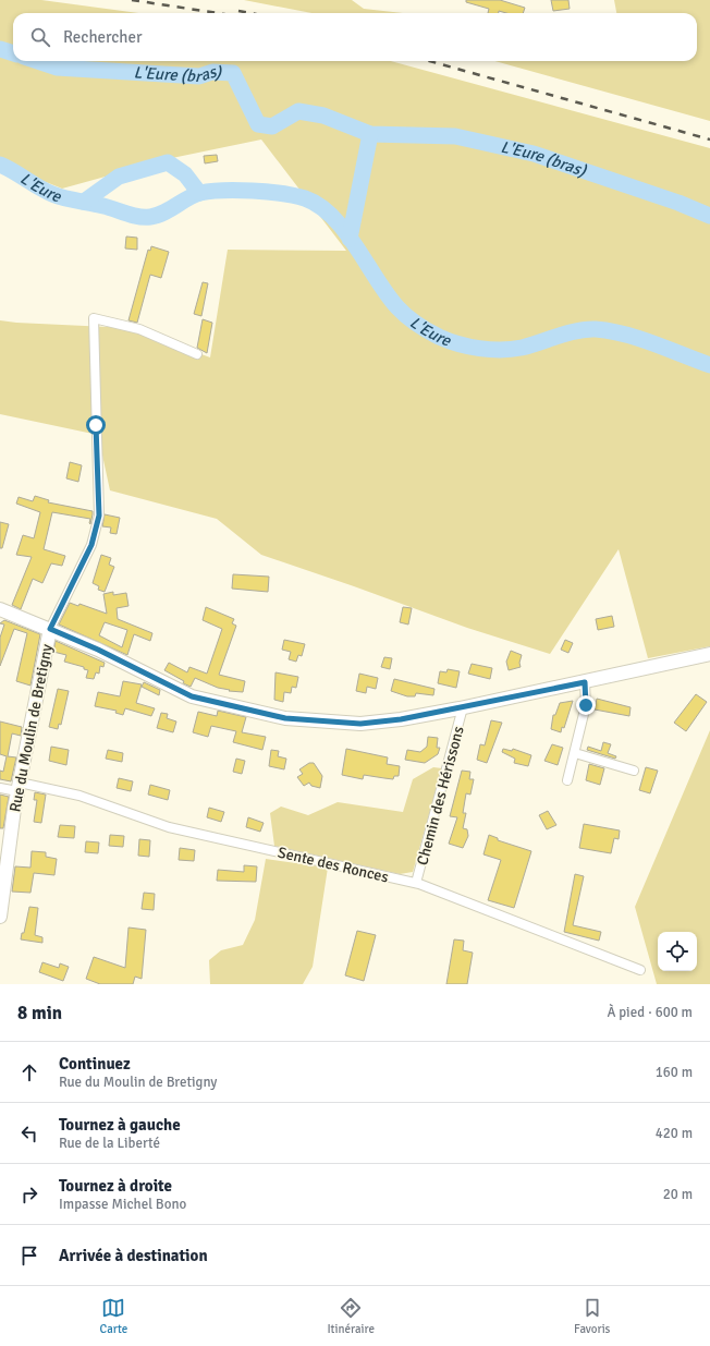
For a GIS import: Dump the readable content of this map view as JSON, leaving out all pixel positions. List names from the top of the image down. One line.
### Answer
{"streets":{"street":["Rue du Moulin de Bretigny","Chemin des Hérissons","Sente des Ronces"]},"crossings":[["Rue du Moulin de Bretigny","Sente des Ronces"],["Chemin des Hérissons","Sente des Ronces"]],"water":["L'Eure (bras)","L'Eure"],"page":{"search":"Rechercher","heading":["8 min","À pied · 600 m"],"list":[["Continuez","Rue du Moulin de Bretigny","160 m"],["Tournez à gauche","Rue de la Liberté","420 m"],["Tournez à droite","Impasse Michel Bono","20 m"],"Arrivée à destination"],"nav":["Carte","Itinéraire","Favoris"]}}
